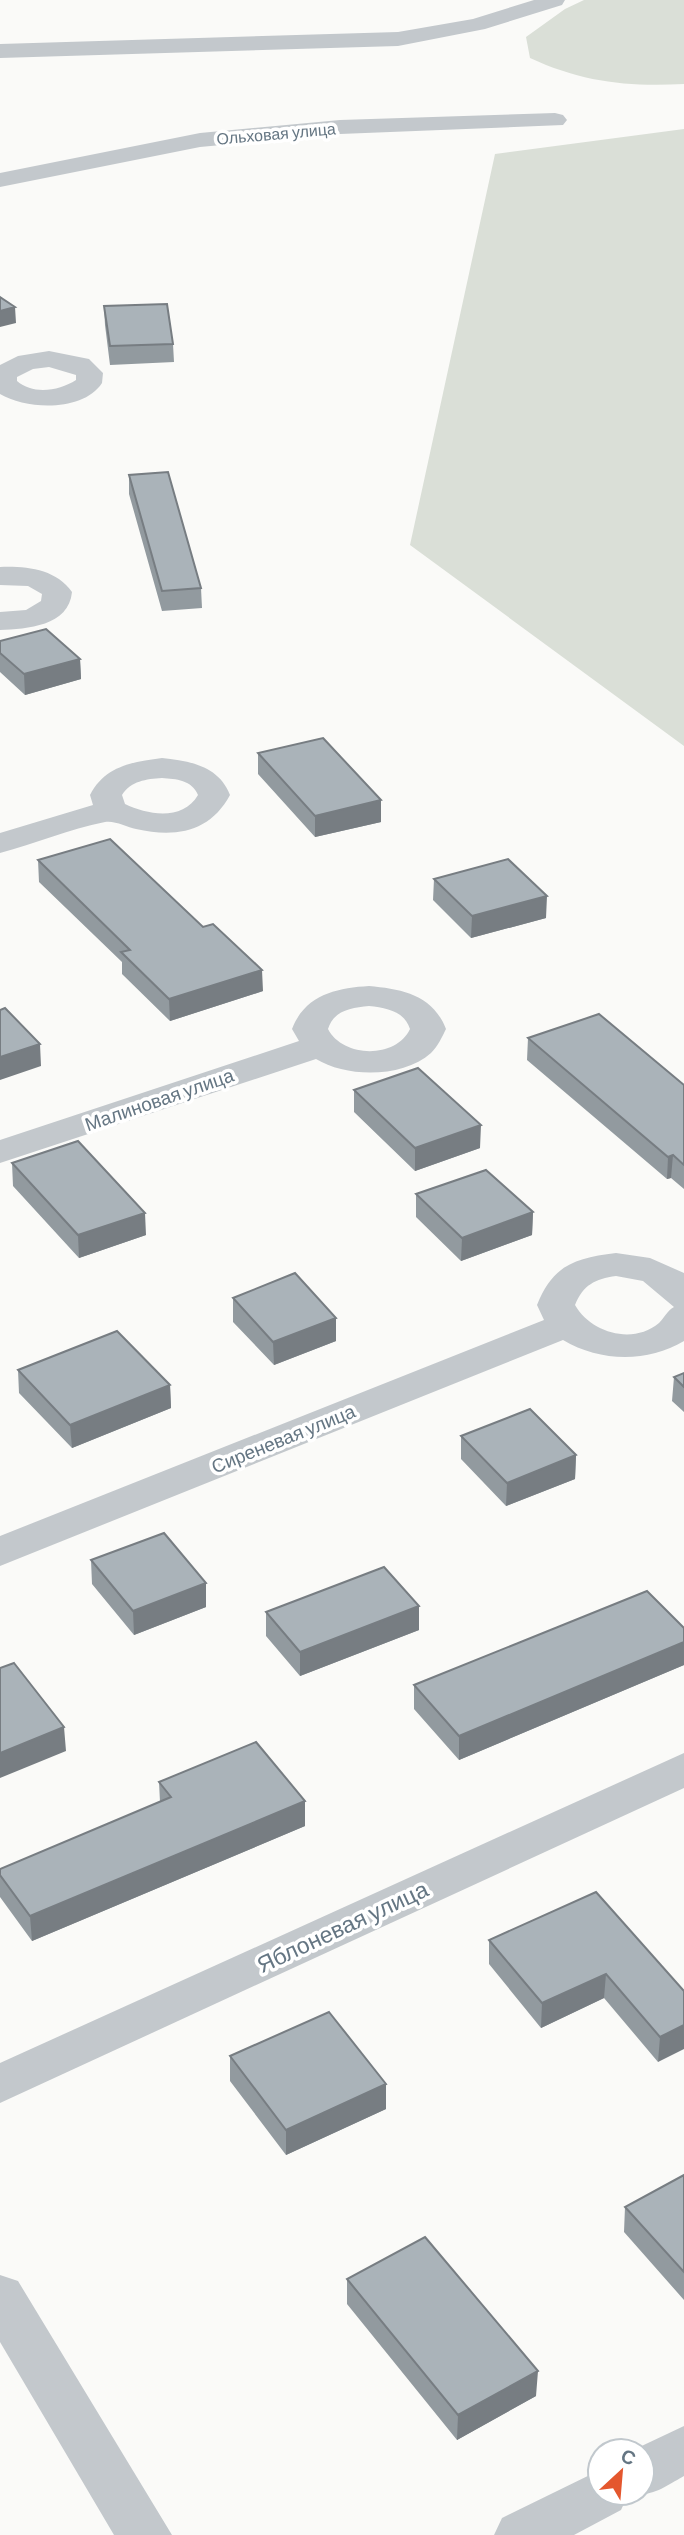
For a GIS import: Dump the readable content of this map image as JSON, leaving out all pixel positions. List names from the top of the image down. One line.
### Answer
{"streets":{"street":["Ольховая улица","Малиновая улица","Сиреневая улица","Яблоневая улица"]},"north":"top right"}
